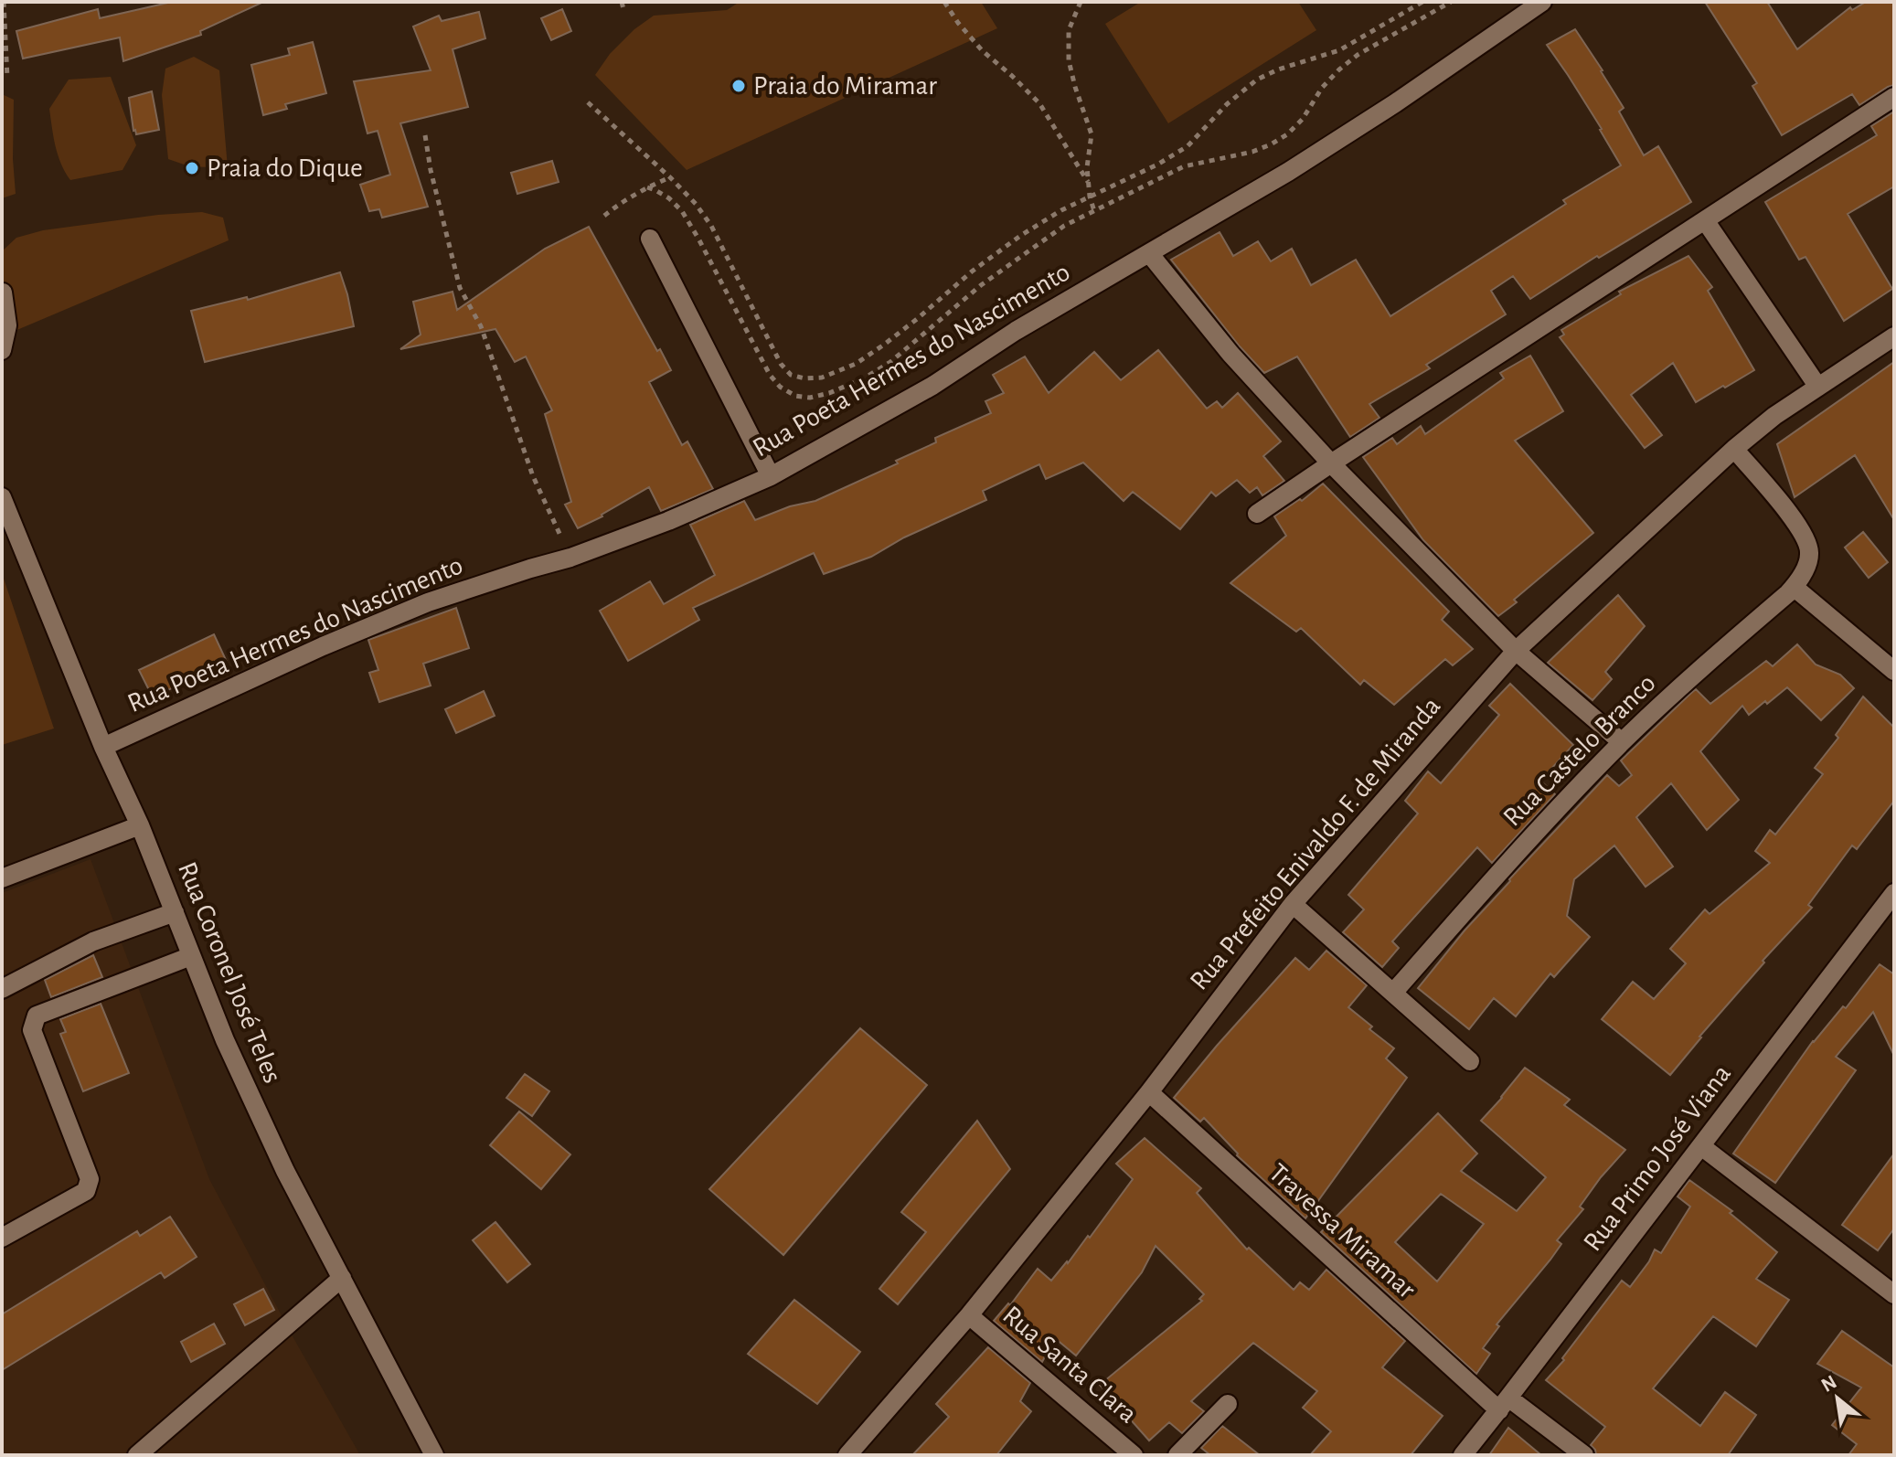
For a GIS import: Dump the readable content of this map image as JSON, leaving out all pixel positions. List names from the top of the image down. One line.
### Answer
{"streets":{"street":["Rua Poeta Hermes do Nascimento","Rua Castelo Branco","Rua Prefeito Enivaldo F. de Miranda","Rua Coronel José Teles","Rua Primo José Viana","Travessa Miramar","Rua Santa Clara"]},"crossings":[["Rua Poeta Hermes do Nascimento","Rua Coronel José Teles"],["Rua Castelo Branco","Rua Prefeito Enivaldo F. de Miranda"],["Rua Prefeito Enivaldo F. de Miranda","Travessa Miramar"],["Rua Prefeito Enivaldo F. de Miranda","Rua Santa Clara"],["Rua Primo José Viana","Travessa Miramar"]],"places":["Praia do Miramar","Praia do Dique"],"north":"top left"}
